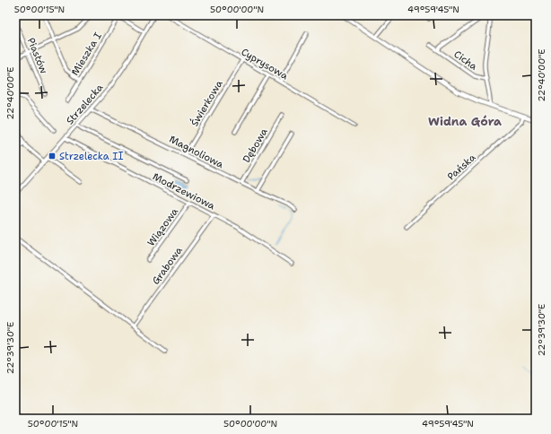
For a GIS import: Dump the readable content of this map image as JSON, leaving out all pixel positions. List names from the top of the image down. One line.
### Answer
{"streets":{"street":["Mieszka I","Piastów","Cicha","Cyprysowa","Świerkowa","Strzelecka","Dębowa","Magnoliowa","Pańska","Modrzewiowa","Wiązowa","Grabowa"]},"crossings":[["Cyprysowa","Świerkowa"],["Świerkowa","Magnoliowa"],["Strzelecka","Magnoliowa"],["Strzelecka","Modrzewiowa"],["Dębowa","Magnoliowa"],["Modrzewiowa","Wiązowa"],["Modrzewiowa","Grabowa"]],"districts":["Widna Góra"],"places":{"transit":["Strzelecka II"]},"coordinates":["50°00'15\"N","50°00'00\"N","49°59'45\"N","22°40'00\"E","22°39'30\"E"]}
